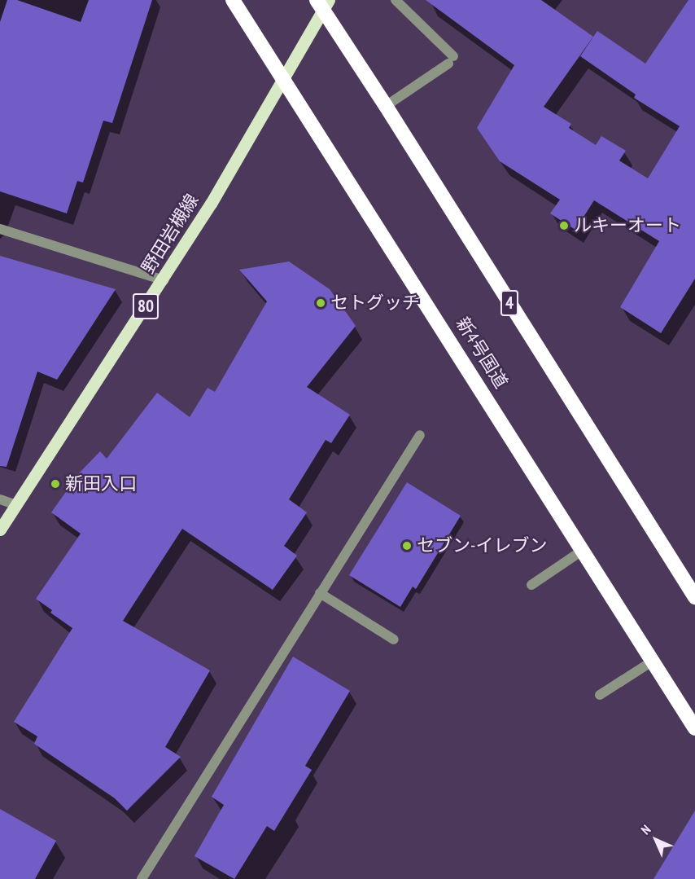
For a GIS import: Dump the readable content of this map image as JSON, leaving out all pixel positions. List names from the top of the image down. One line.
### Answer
{"streets":{"highway":["4","新4号国道"],"main road":["野田岩槻線","80"]},"crossings":[["野田岩槻線","4"],["野田岩槻線","新4号国道"]],"places":["ルキーオート","セトグッチ","新田入口","セブン-イレブン"],"north":"top left"}
